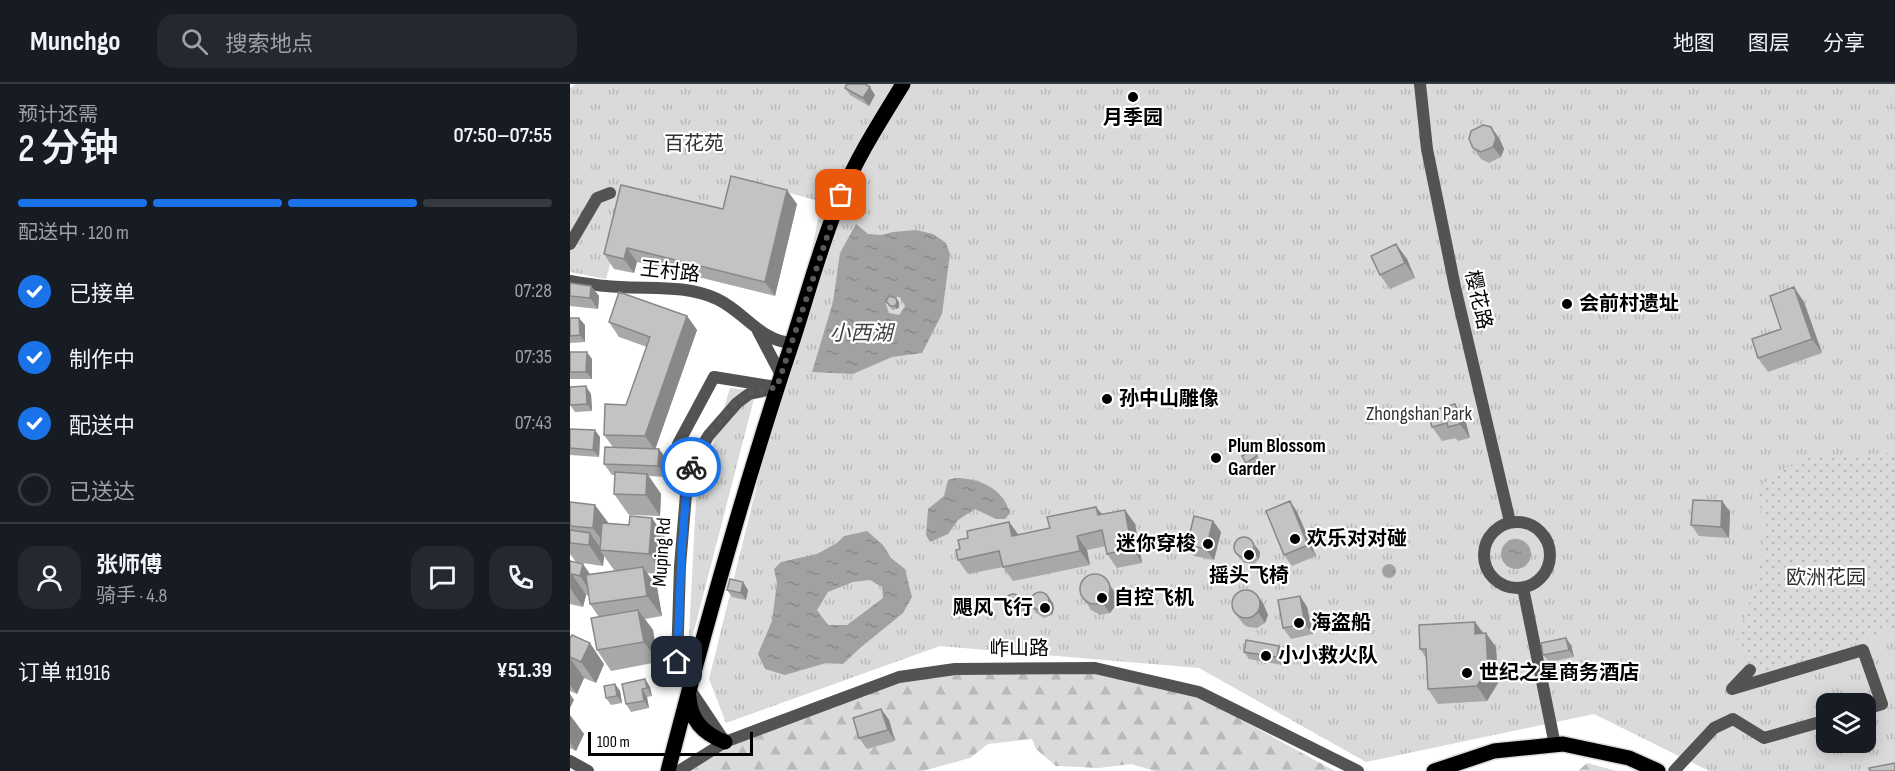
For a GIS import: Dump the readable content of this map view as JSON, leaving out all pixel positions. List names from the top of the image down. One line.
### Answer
{"streets":{"street":["王村路","樱花路","Muping Rd","岞山路"]},"crossings":[["王村路","Muping Rd"]],"water":["小西湖"],"parks":["百花苑","Zhongshan Park","欧洲花园"],"places":["月季园","会前村遗址","孙中山雕像","Plum Blossom Garder","欢乐对对碰","迷你穿梭","摇头飞椅","自控飞机","飓风飞行","海盗船","小小救火队","世纪之星商务酒店"],"scale_bar":"100 m","page":{"header":"Munchgo","search":"搜索地点","nav":["地图","图层","分享"],"heading":["2 分钟","预计还需","07:50–07:55"],"panel":["张师傅","骑手 · 4.8","订单 #1916","¥51.39"],"bar":"配送中 · 120 m","list":[["已接单","07:28"],["制作中","07:35"],["配送中","07:43"],"已送达"],"scale":"100 m"}}
